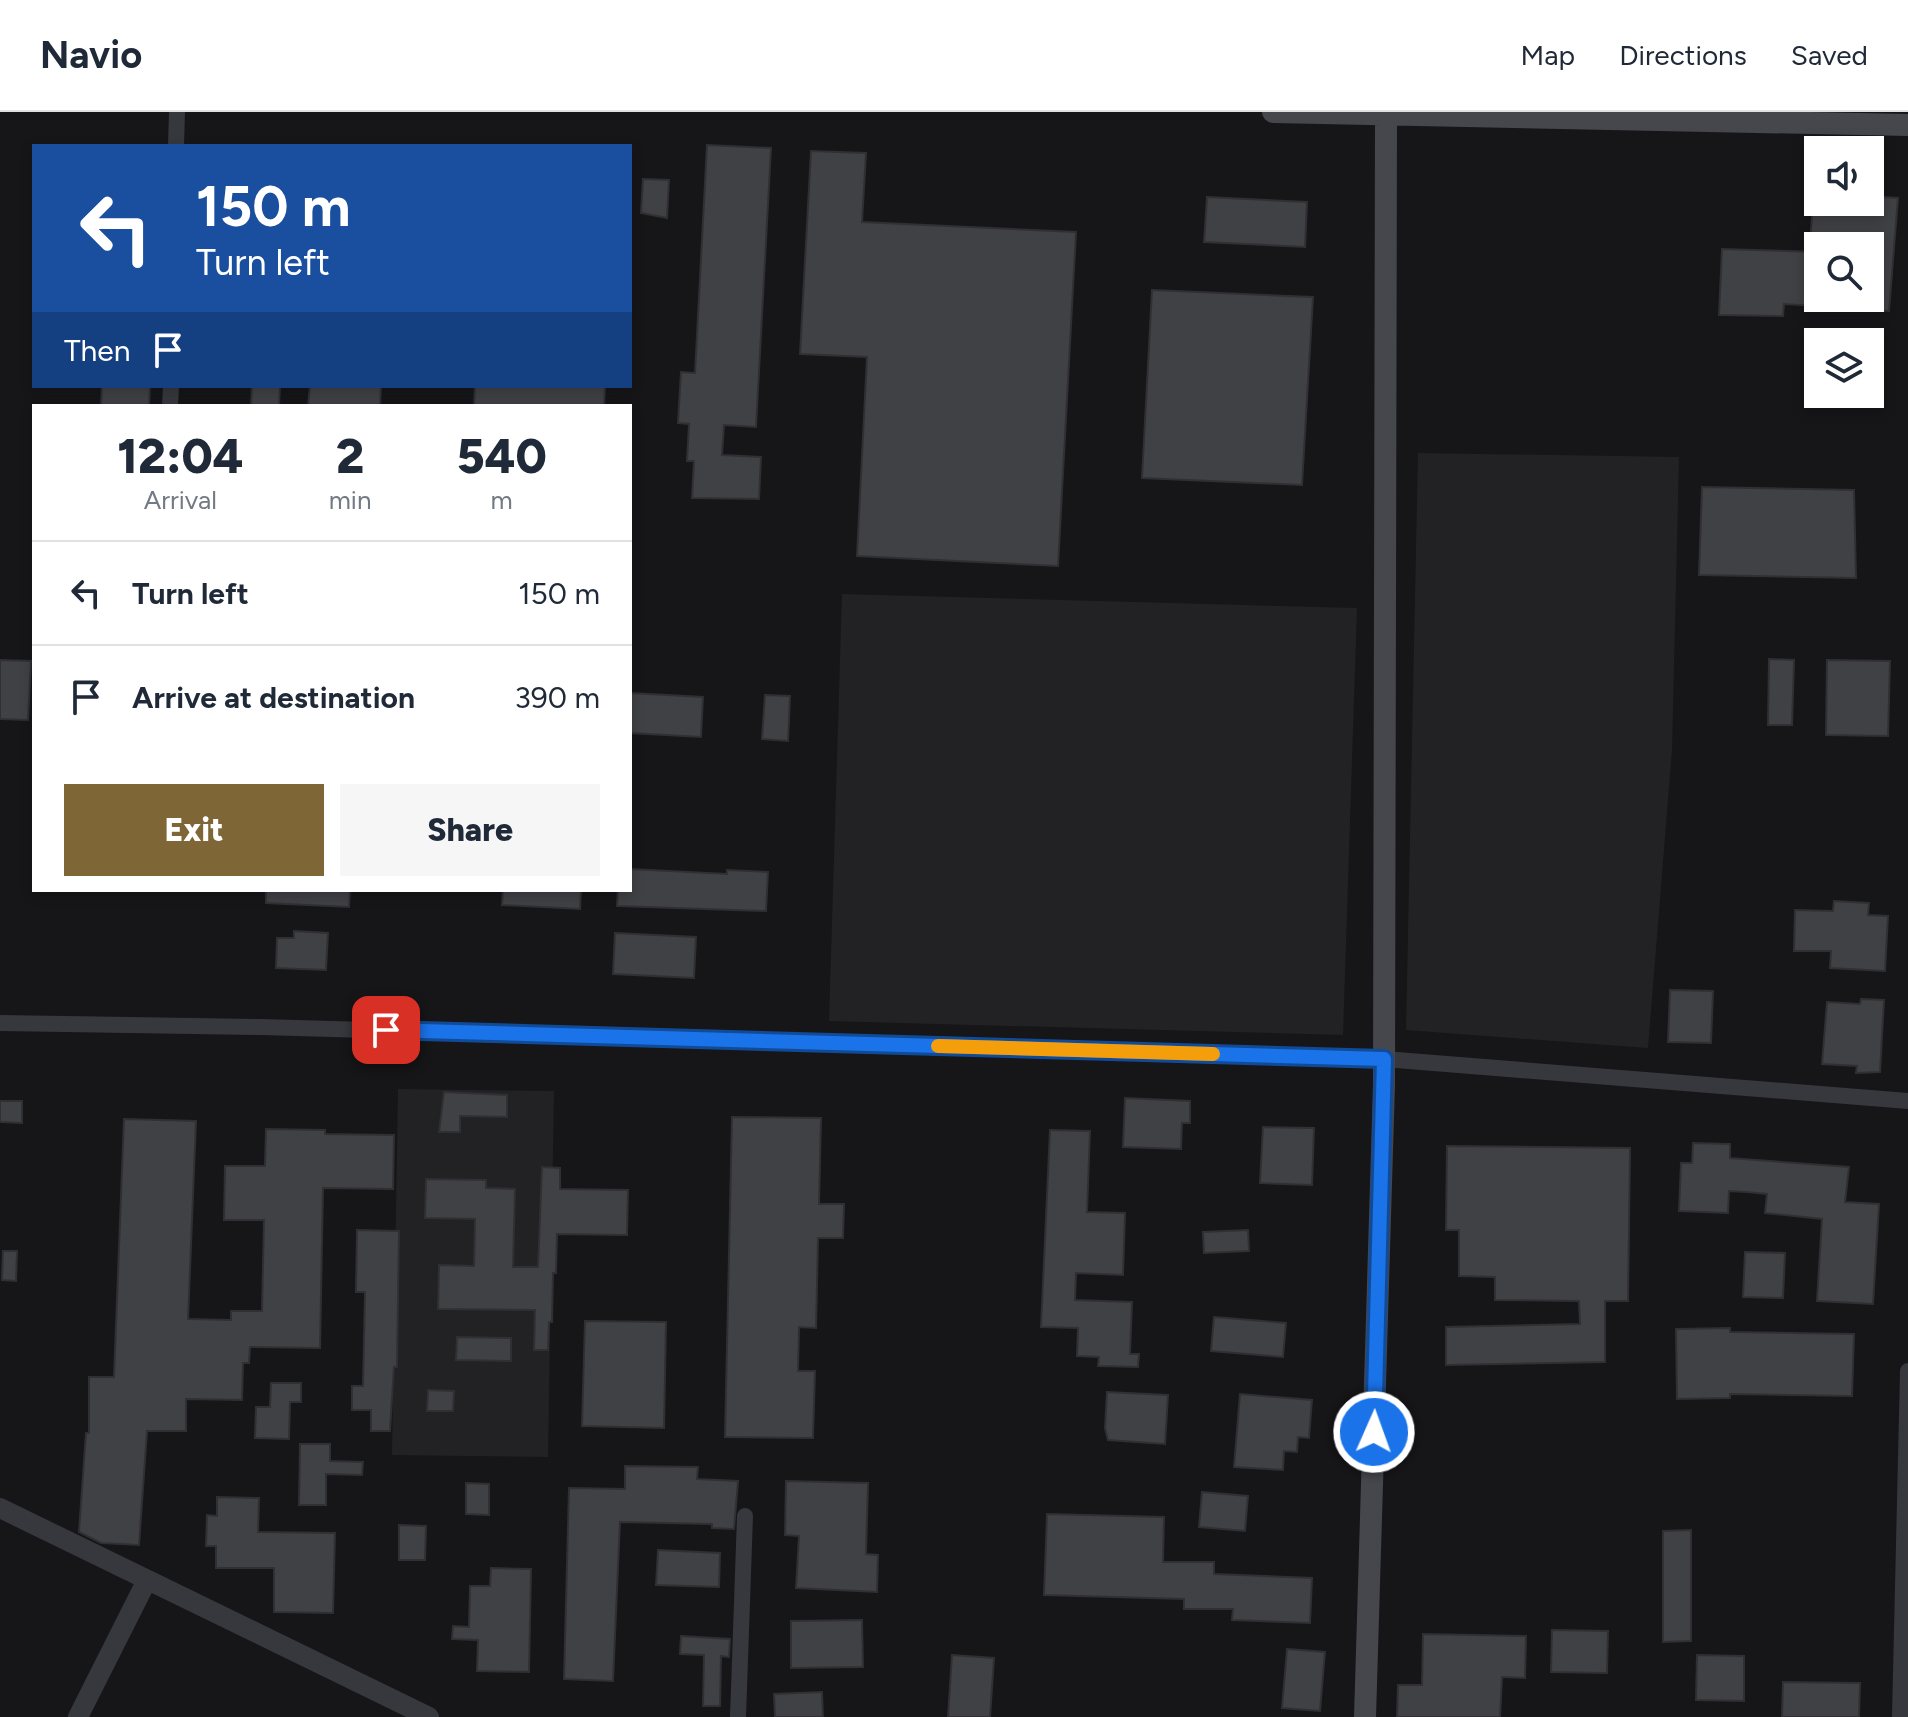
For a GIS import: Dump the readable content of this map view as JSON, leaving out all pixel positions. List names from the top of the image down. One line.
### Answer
{"page":{"header":"Navio","nav":["Map","Directions","Saved"],"turn":["150 m","Turn left"],"then":"Then","eta":["12:04","Arrival","2","min","540","m"],"list":[{"name":"Turn left","value":"150 m"},{"name":"Arrive at destination","value":"390 m"}],"buttons":["Exit","Share"]}}
